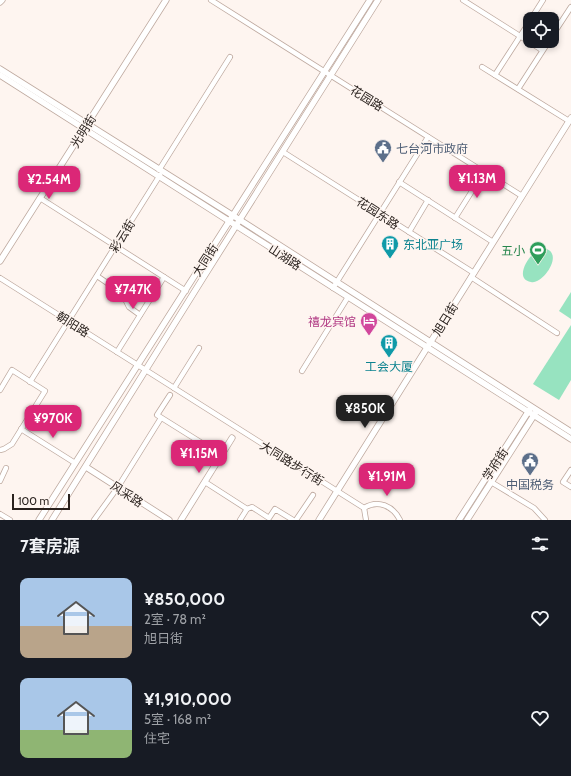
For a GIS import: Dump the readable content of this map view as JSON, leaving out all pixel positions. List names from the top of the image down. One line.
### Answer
{"streets":{"main road":["光明街","山湖路","大同街","旭日街","学府街","风采路"],"street":["花园路","花园东路","彩云街","朝阳路","大同路步行街"]},"crossings":[["花园路","大同街"],["花园路","旭日街"],["光明街","山湖路"],["花园东路","大同街"],["花园东路","旭日街"],["彩云街","山湖路"],["彩云街","朝阳路"],["山湖路","大同街"],["山湖路","旭日街"],["山湖路","学府街"],["大同街","朝阳路"],["大同街","大同路步行街"],["大同街","风采路"],["旭日街","大同路步行街"],["朝阳路","大同路步行街"]],"places":{"public building":["七台河市政府","中国税务"],"building":["东北亚广场","工会大厦"],"sports":["五小"],"hotel":["禧龙宾馆"]},"scale_bar":"100 m","page":{"price":["¥1.13M","¥2.54M","¥747K","¥850K","¥970K","¥1.15M","¥1.91M"],"scale":"100 m","heading":"7套房源","list":[{"name":"¥850,000","note":"2室 · 78 m² · 旭日街"},{"name":"¥1,910,000","note":"5室 · 168 m² · 住宅"}]}}
